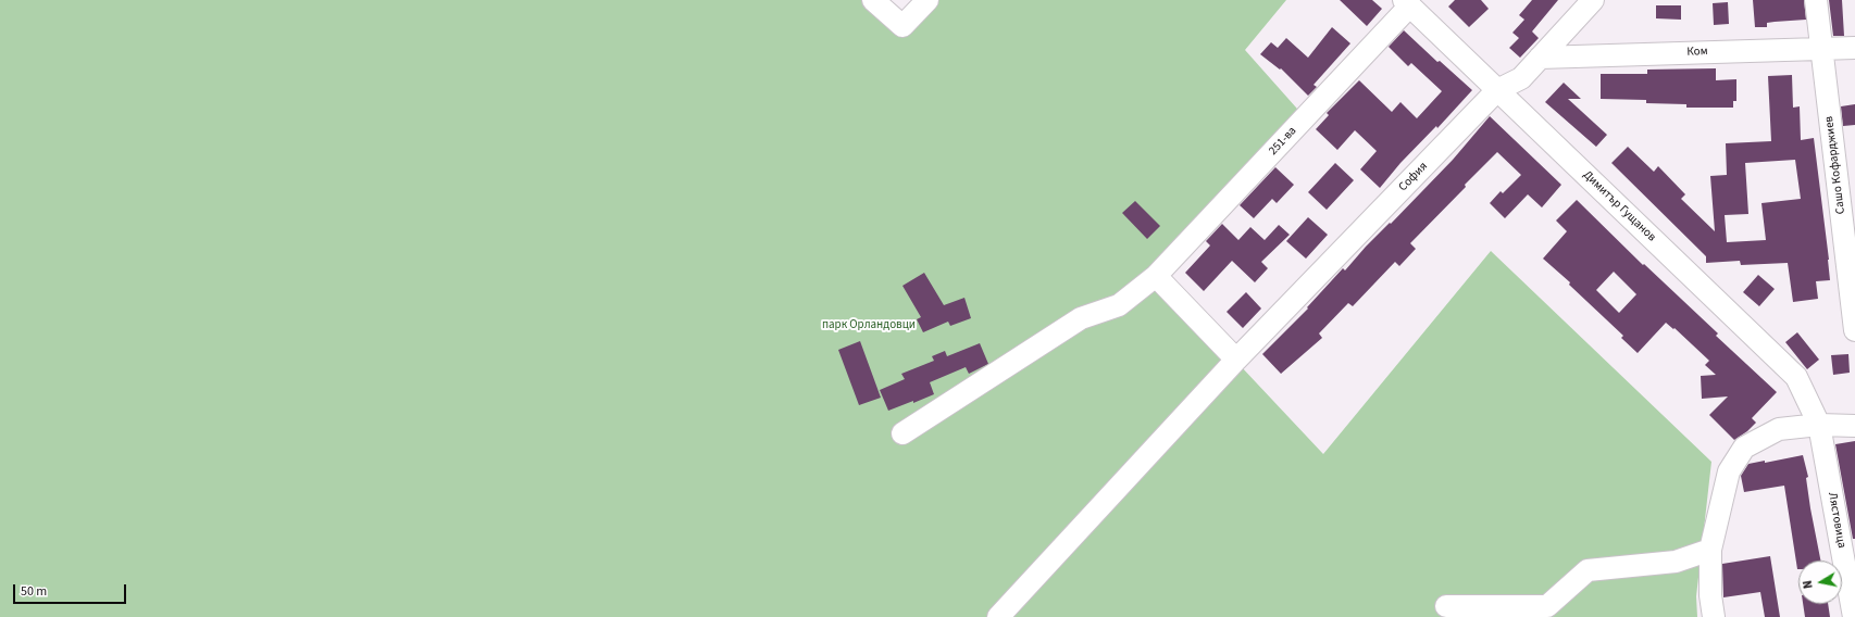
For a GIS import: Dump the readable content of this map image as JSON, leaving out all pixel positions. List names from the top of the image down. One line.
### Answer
{"streets":{"street":["Ком","251-ва","Сашо Кофарджиев","София","Димитър Гущанов","Лястовица"]},"crossings":[["Ком","Сашо Кофарджиев"],["Ком","София"],["251-ва","Димитър Гущанов"],["София","Димитър Гущанов"],["Димитър Гущанов","Лястовица"]],"parks":["парк Орландовци"],"scale_bar":"50 m","north":"left"}
